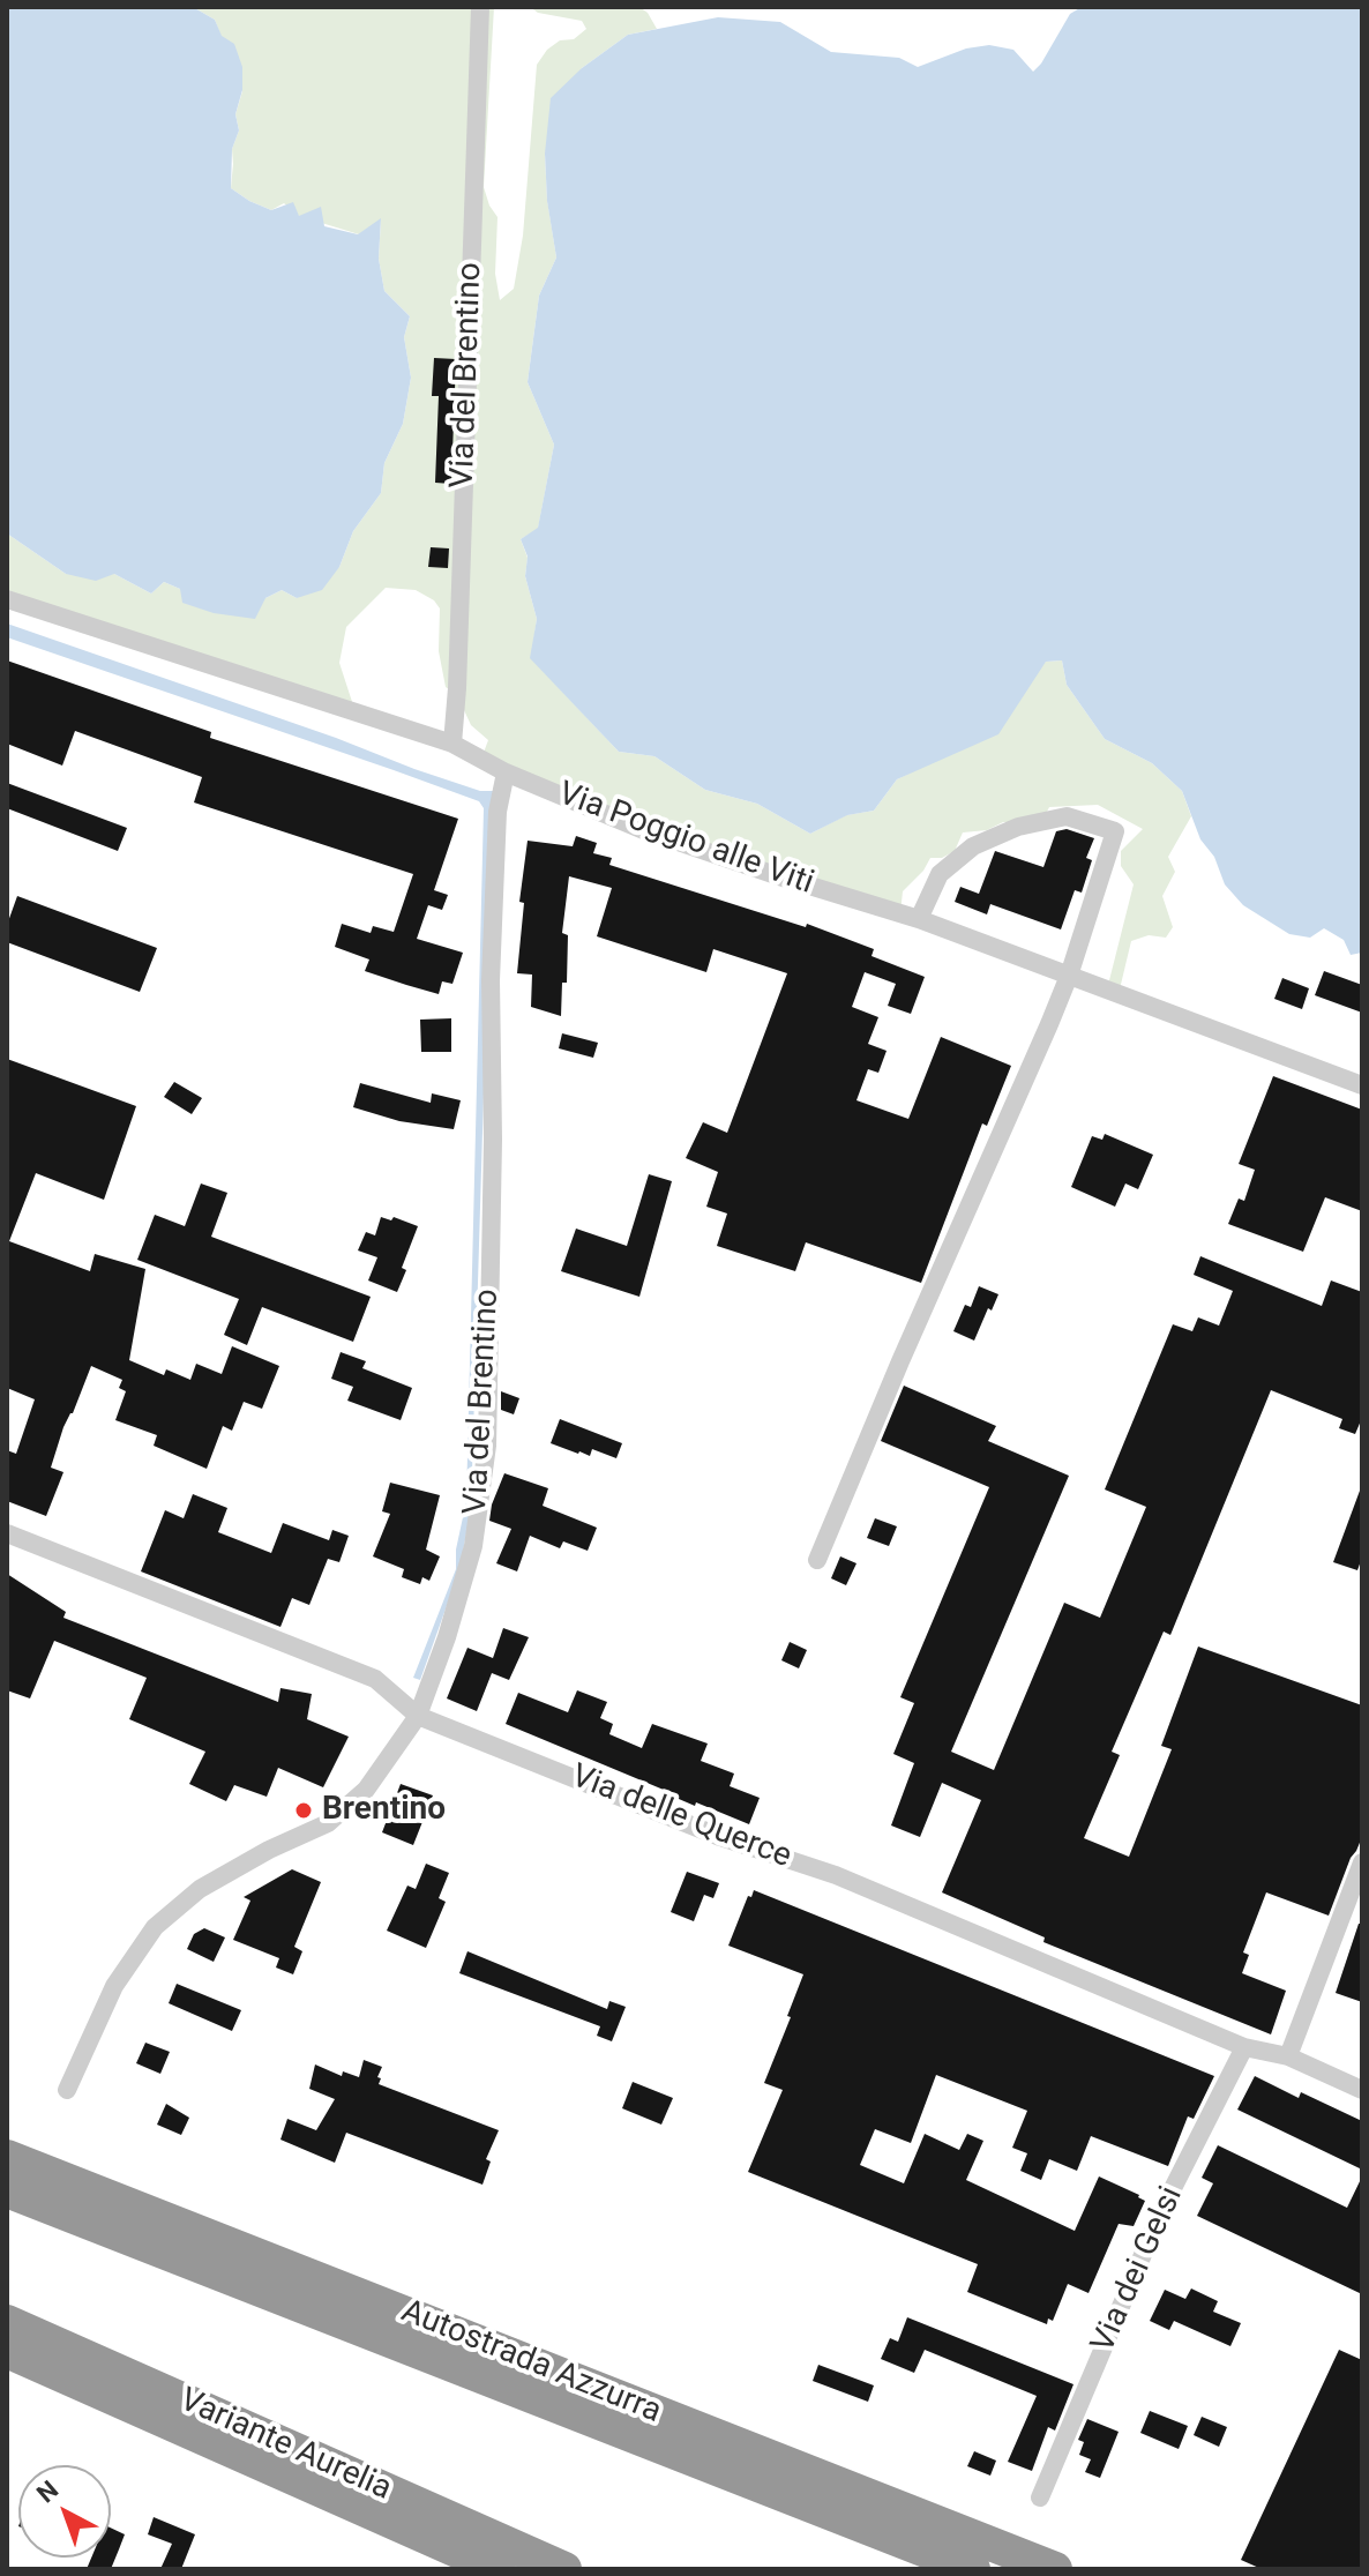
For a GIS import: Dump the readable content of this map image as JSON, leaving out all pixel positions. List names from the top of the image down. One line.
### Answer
{"streets":{"highway":["Autostrada Azzurra","Variante Aurelia"],"street":["Via del Brentino","Via Poggio alle Viti","Via delle Querce","Via dei Gelsi"]},"crossings":[["Via del Brentino","Via Poggio alle Viti"],["Via del Brentino","Via delle Querce"],["Via delle Querce","Via dei Gelsi"]],"places":["Brentino"],"north":"top left"}
